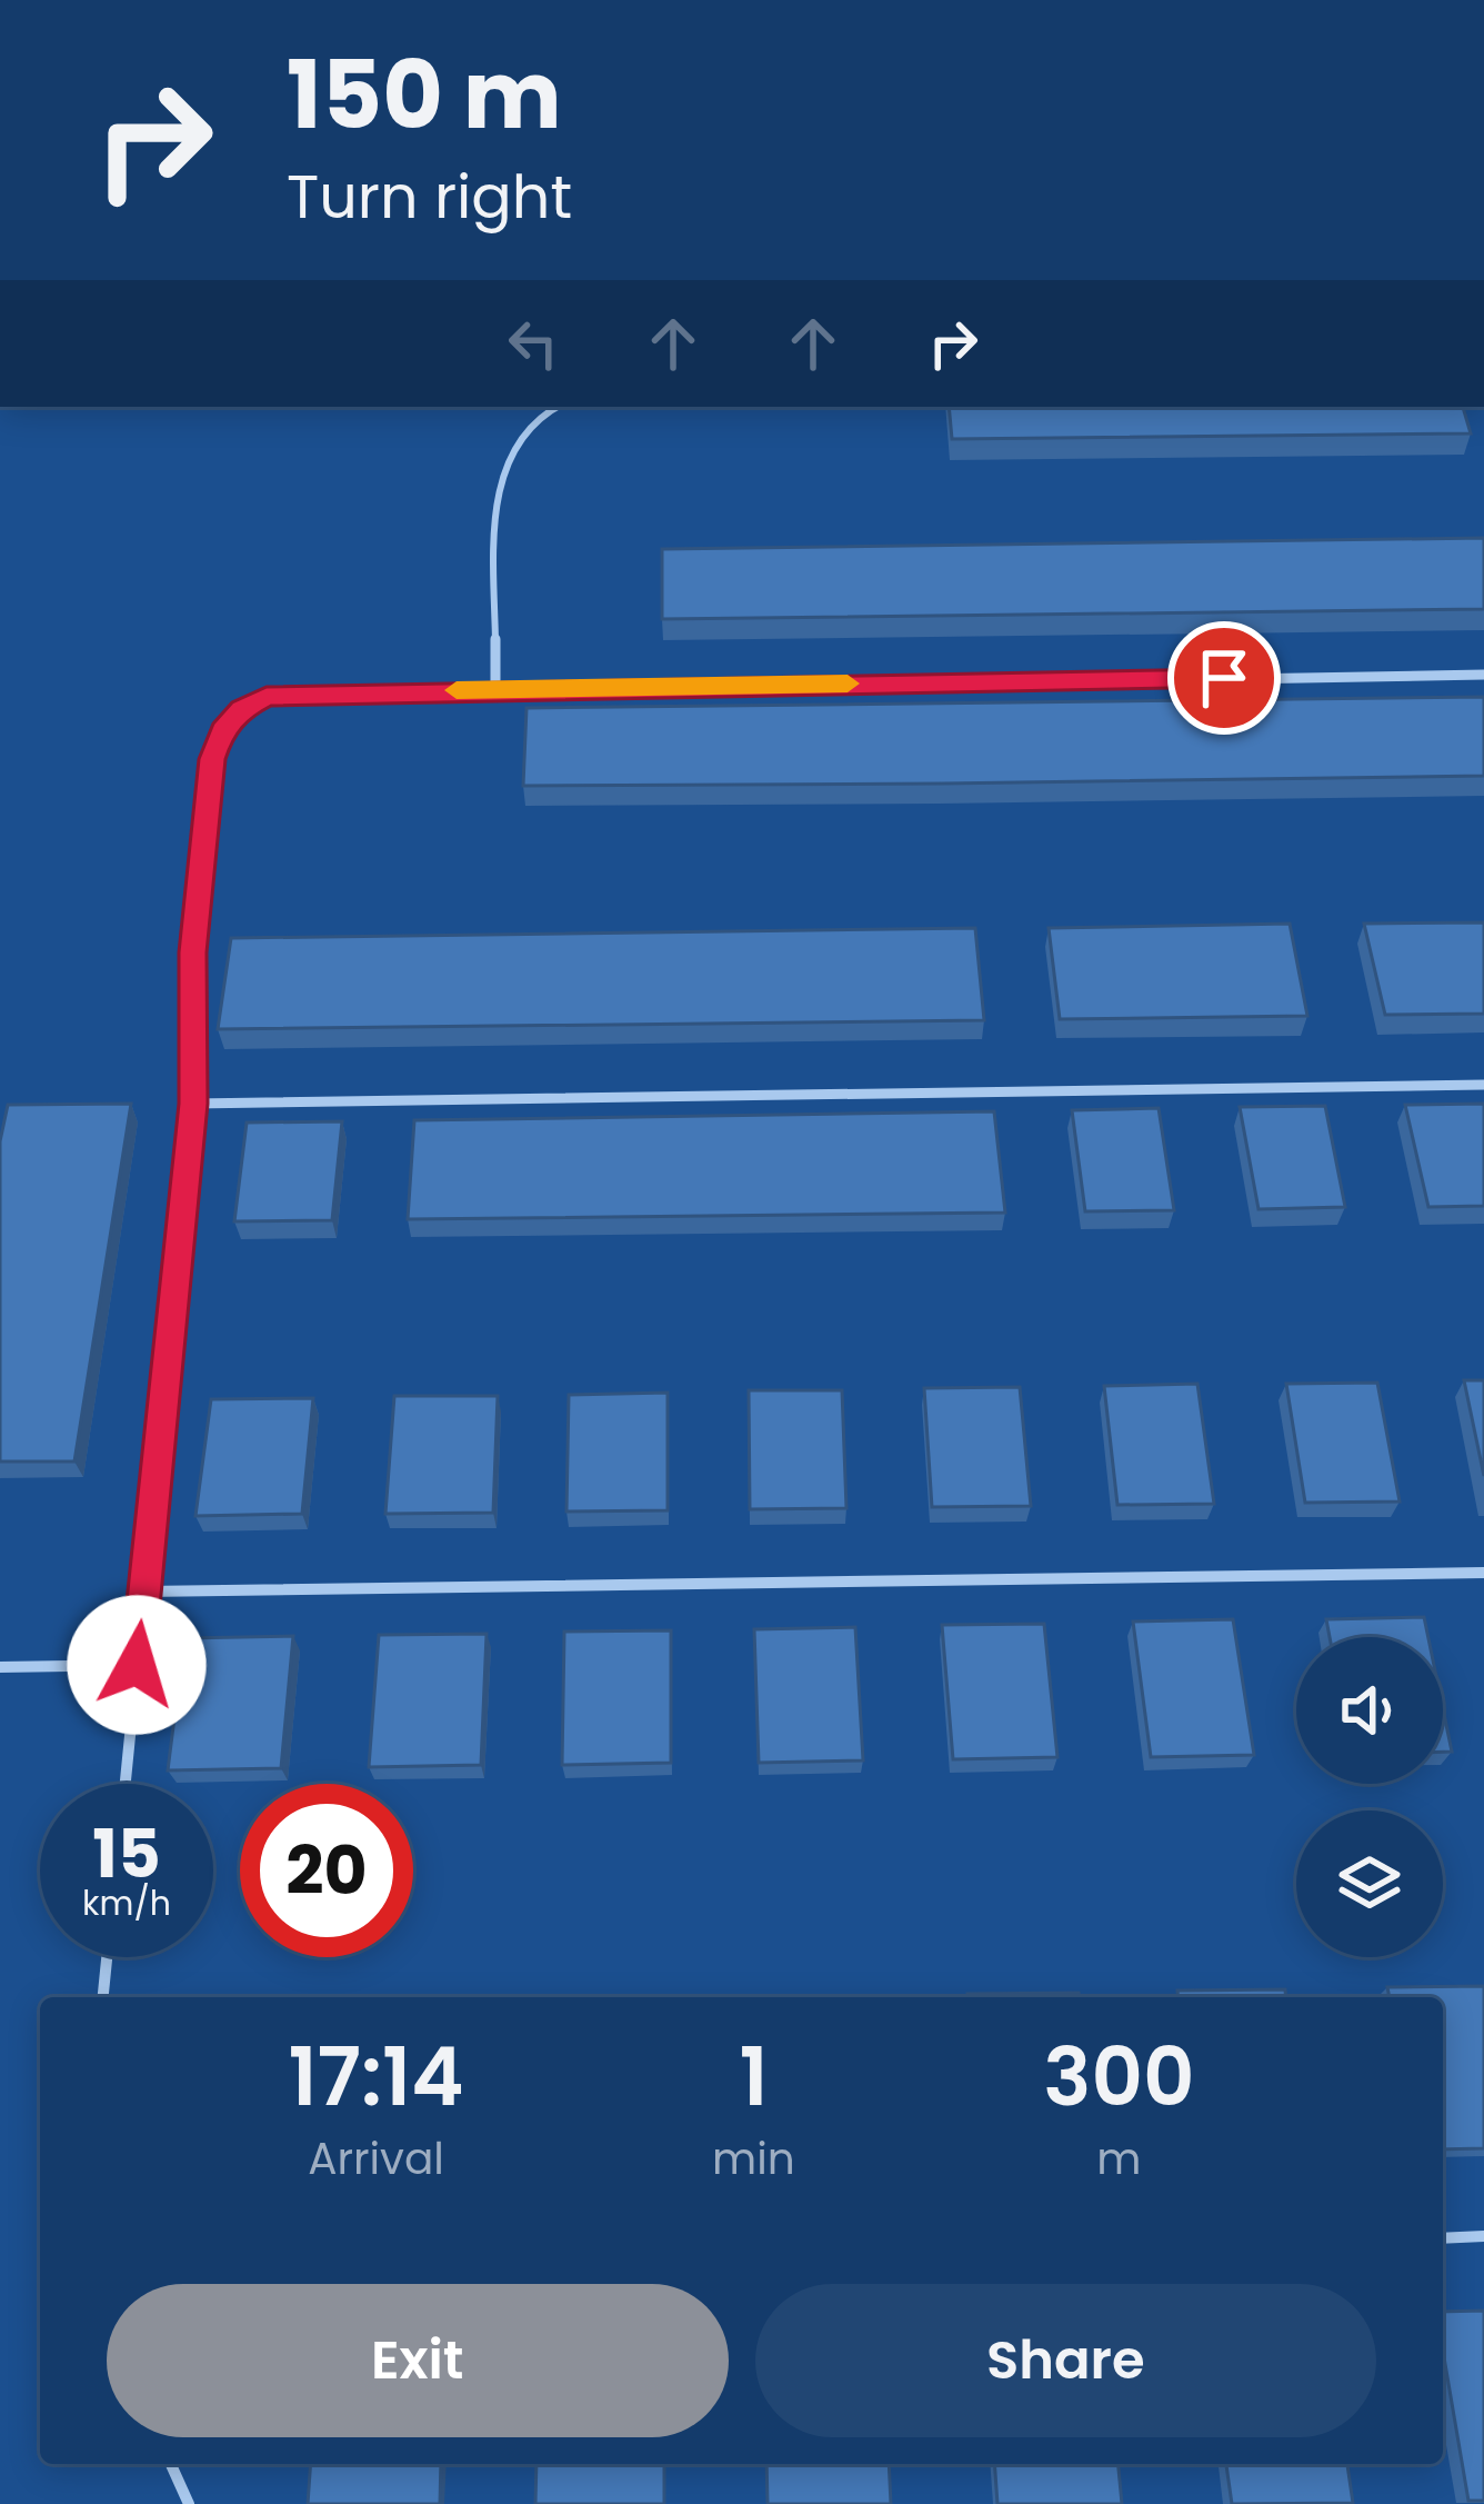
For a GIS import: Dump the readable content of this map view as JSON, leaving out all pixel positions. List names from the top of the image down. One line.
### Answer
{"page":{"turn":["150 m","Turn right"],"speed":"15 km/h","limit":"20","eta":["17:14","Arrival","1","min","300","m"],"buttons":["Exit","Share"]}}
